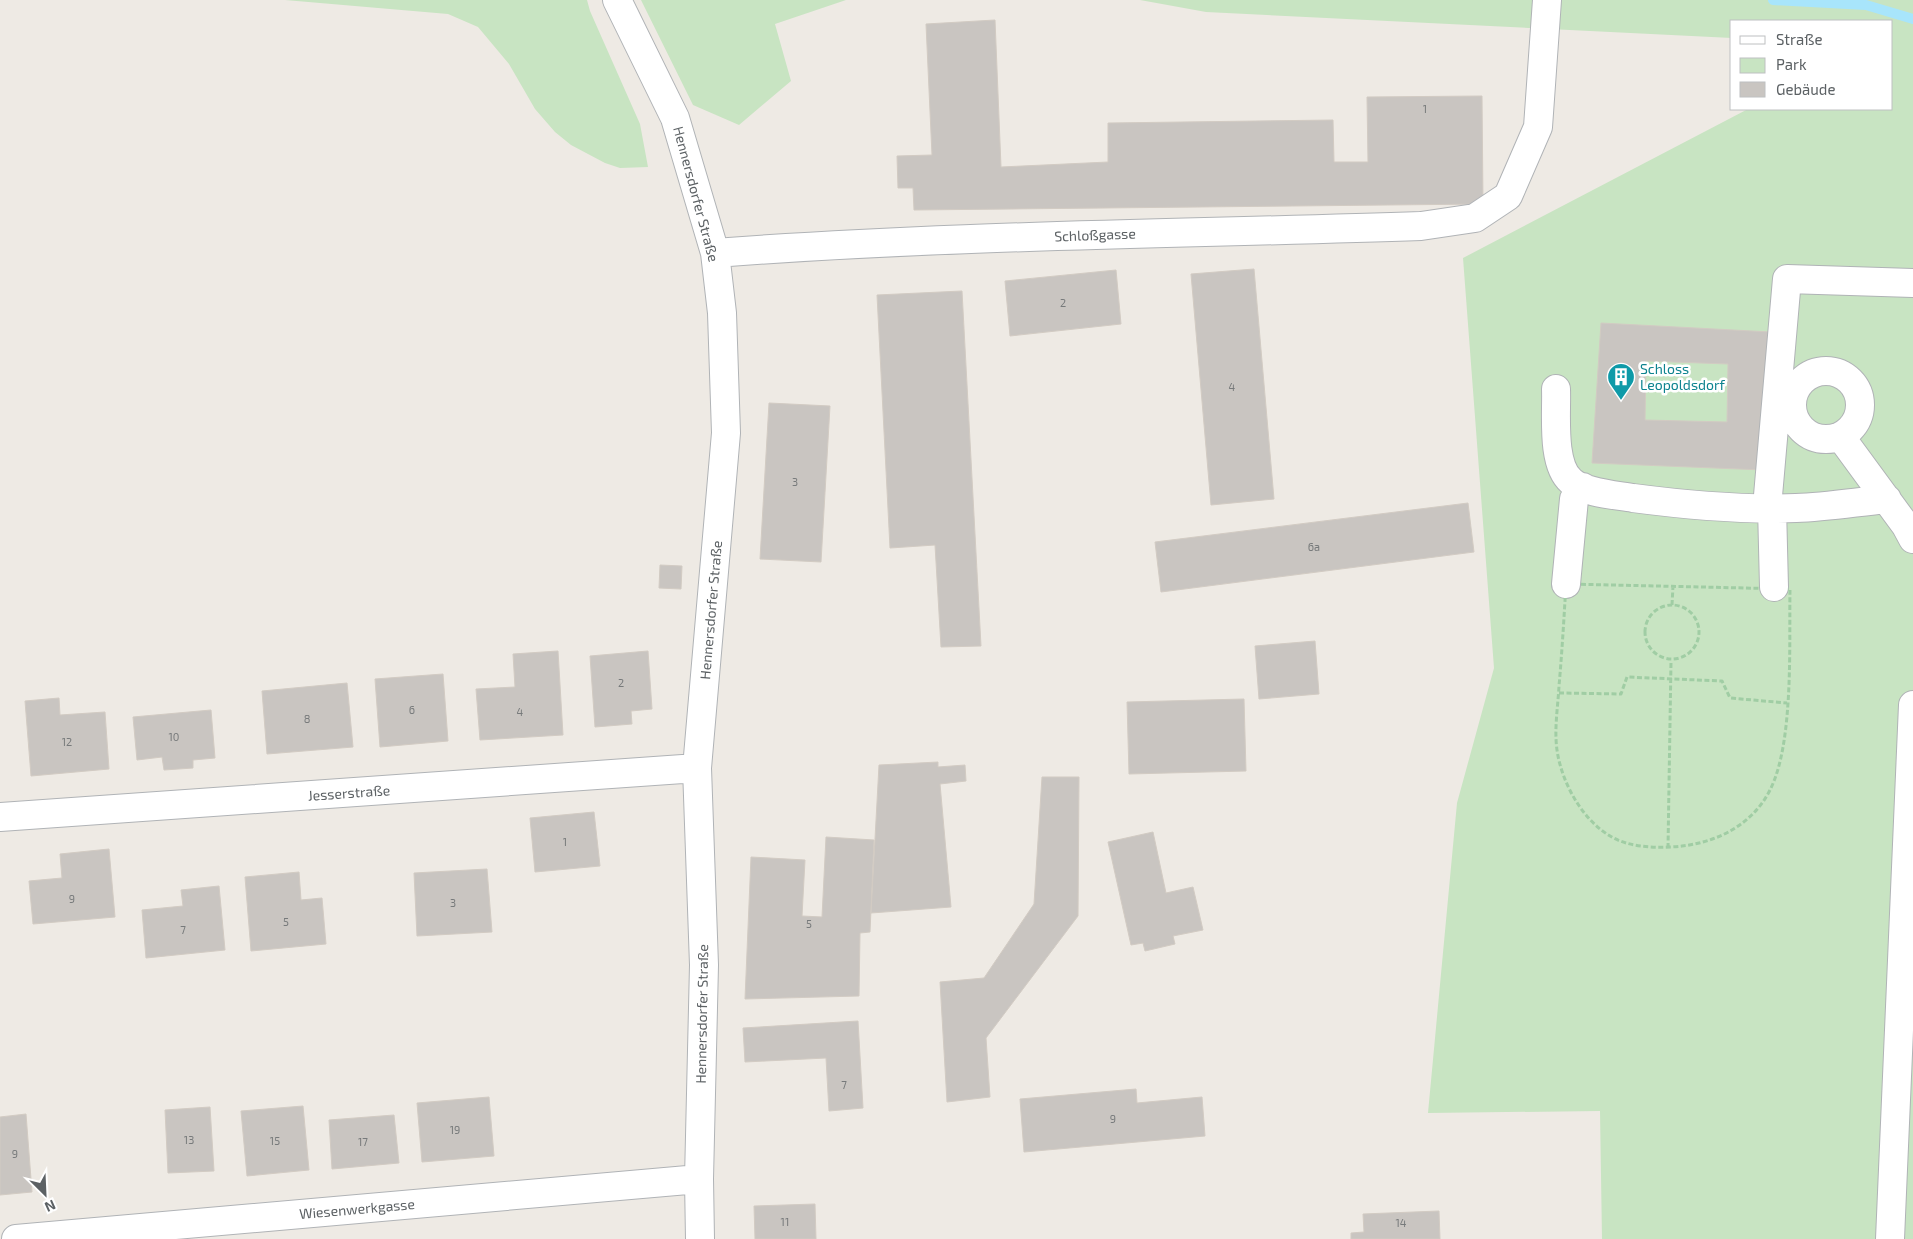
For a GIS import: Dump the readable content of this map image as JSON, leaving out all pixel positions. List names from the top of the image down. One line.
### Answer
{"streets":{"street":["Hennersdorfer Straße","Schloßgasse","Jesserstraße","Wiesenwerkgasse"]},"crossings":[["Hennersdorfer Straße","Schloßgasse"],["Hennersdorfer Straße","Jesserstraße"],["Hennersdorfer Straße","Wiesenwerkgasse"]],"places":{"building":["Schloss Leopoldsdorf"]},"house_numbers":["1","2","4","3","6a","2","6","4","8","10","12","1","9","3","5","5","7","7","9","19","13","15","17","9","11","14"],"legend":["Straße","Park","Gebäude"],"north":"bottom right"}
